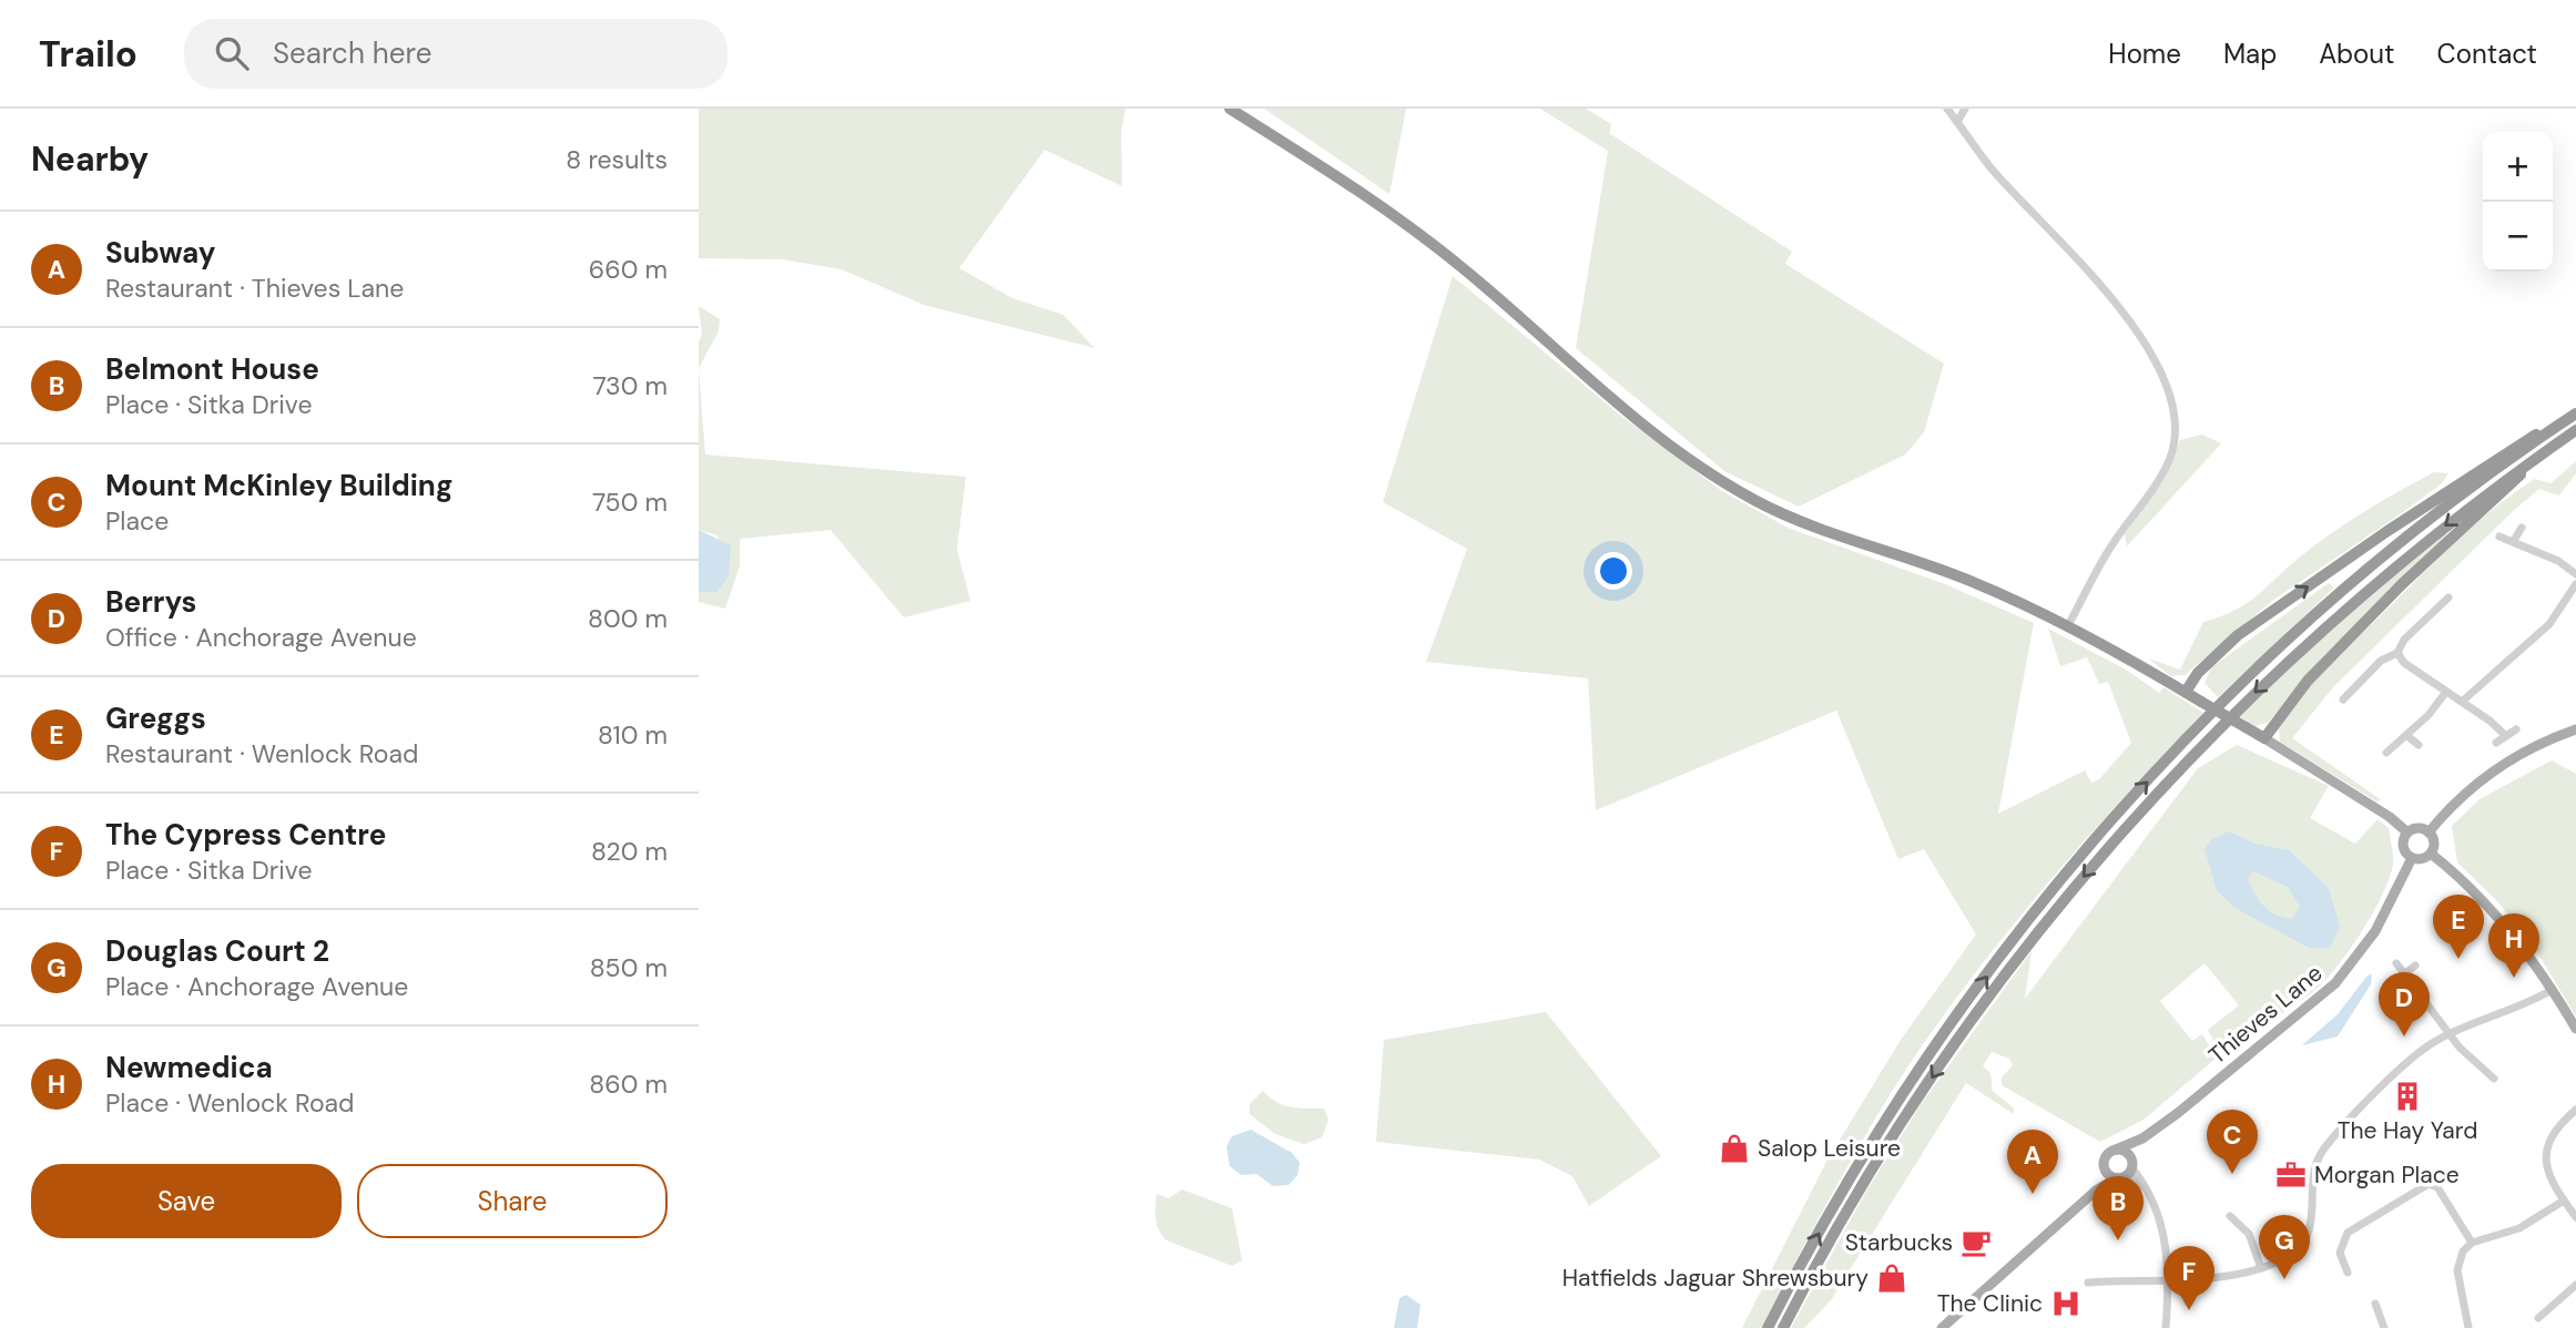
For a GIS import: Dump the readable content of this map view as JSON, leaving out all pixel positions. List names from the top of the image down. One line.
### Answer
{"streets":{"main road":["Thieves Lane"]},"places":{"building":["The Hay Yard"],"shop":["Salop Leisure","Hatfields Jaguar Shrewsbury"],"office":["Morgan Place"],"cafe":["Starbucks"],"hospital":["The Clinic"]},"page":{"header":"Trailo","search":"Search here","nav":["Home","Map","About","Contact"],"heading":["Nearby","8 results"],"map_buttons":["+","−"],"list":[{"mark":"A","name":"Subway","note":"Restaurant · Thieves Lane","value":"660 m"},{"mark":"B","name":"Belmont House","note":"Place · Sitka Drive","value":"730 m"},{"mark":"C","name":"Mount McKinley Building","note":"Place","value":"750 m"},{"mark":"D","name":"Berrys","note":"Office · Anchorage Avenue","value":"800 m"},{"mark":"E","name":"Greggs","note":"Restaurant · Wenlock Road","value":"810 m"},{"mark":"F","name":"The Cypress Centre","note":"Place · Sitka Drive","value":"820 m"},{"mark":"G","name":"Douglas Court 2","note":"Place · Anchorage Avenue","value":"850 m"},{"mark":"H","name":"Newmedica","note":"Place · Wenlock Road","value":"860 m"}],"pins":["E","H","D","C","A","B","G","F"],"buttons":["Save","Share"]}}
